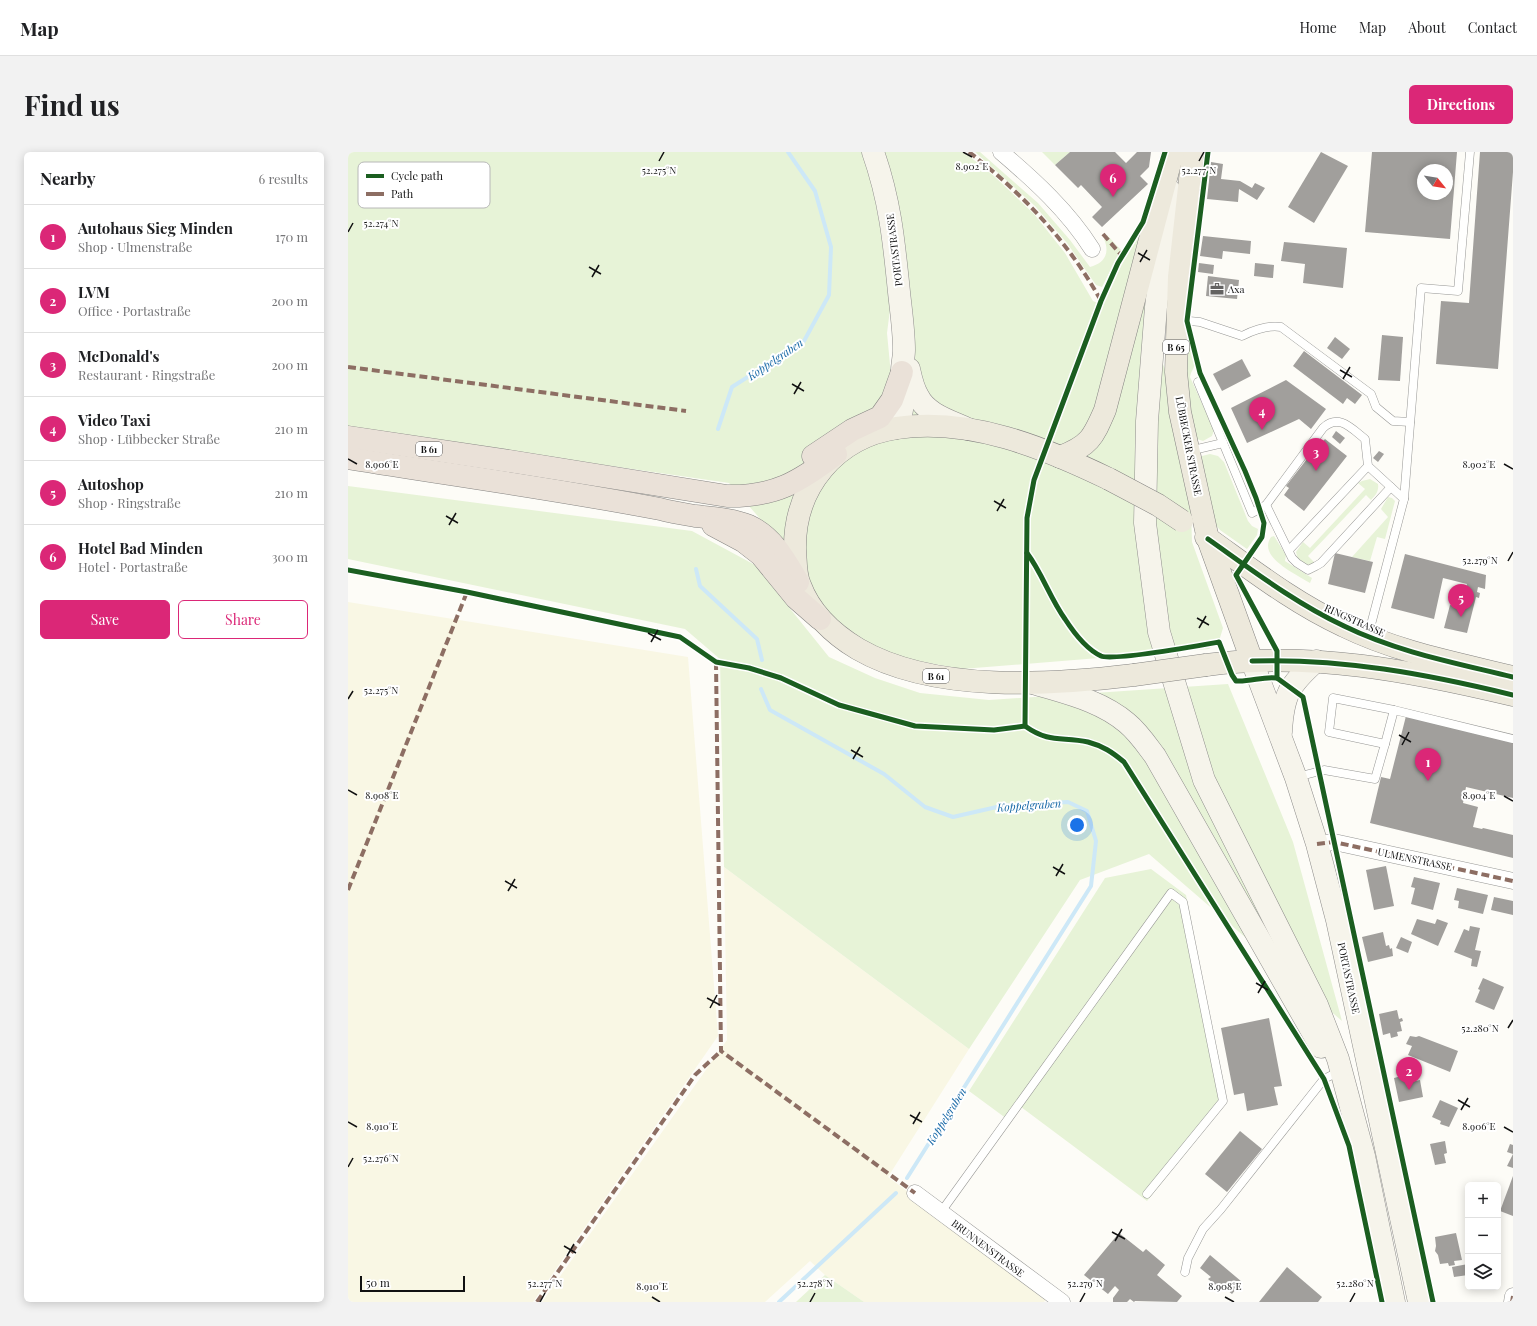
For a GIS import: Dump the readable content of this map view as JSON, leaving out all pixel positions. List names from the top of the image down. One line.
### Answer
{"streets":{"highway":["B 61"],"main road":["PORTASTRASSE","B 65","LÜBBECKER STRASSE","RINGSTRASSE"],"street":["ULMENSTRASSE","BRUNNENSTRASSE"]},"crossings":[["PORTASTRASSE","LÜBBECKER STRASSE"],["PORTASTRASSE","B 61"],["PORTASTRASSE","ULMENSTRASSE"],["LÜBBECKER STRASSE","B 61"],["LÜBBECKER STRASSE","RINGSTRASSE"],["B 61","RINGSTRASSE"]],"water":["Koppelgraben"],"places":{"office":["Axa"]},"legend":["Cycle path","Path"],"scale_bar":"50 m","north":"bottom right","page":{"header":"Map","nav":["Home","Map","About","Contact"],"buttons":["Directions",["Save","Share"]],"title":"Find us","heading":["Nearby","6 results"],"pins":["6","4","3","5","1","2"],"list":[{"mark":"1","name":"Autohaus Sieg Minden","note":"Shop · Ulmenstraße","value":"170 m"},{"mark":"2","name":"LVM","note":"Office · Portastraße","value":"200 m"},{"mark":"3","name":"McDonald's","note":"Restaurant · Ringstraße","value":"200 m"},{"mark":"4","name":"Video Taxi","note":"Shop · Lübbecker Straße","value":"210 m"},{"mark":"5","name":"Autoshop","note":"Shop · Ringstraße","value":"210 m"},{"mark":"6","name":"Hotel Bad Minden","note":"Hotel · Portastraße","value":"300 m"}],"map_buttons":["+","−"],"scale":"50 m"},"coordinates":["8.902°E","52.275°N","52.277°N","52.274°N","8.906°E","52.279°N","8.908°E","8.904°E","52.280°N","8.910°E","52.276°N","52.278°N"]}
